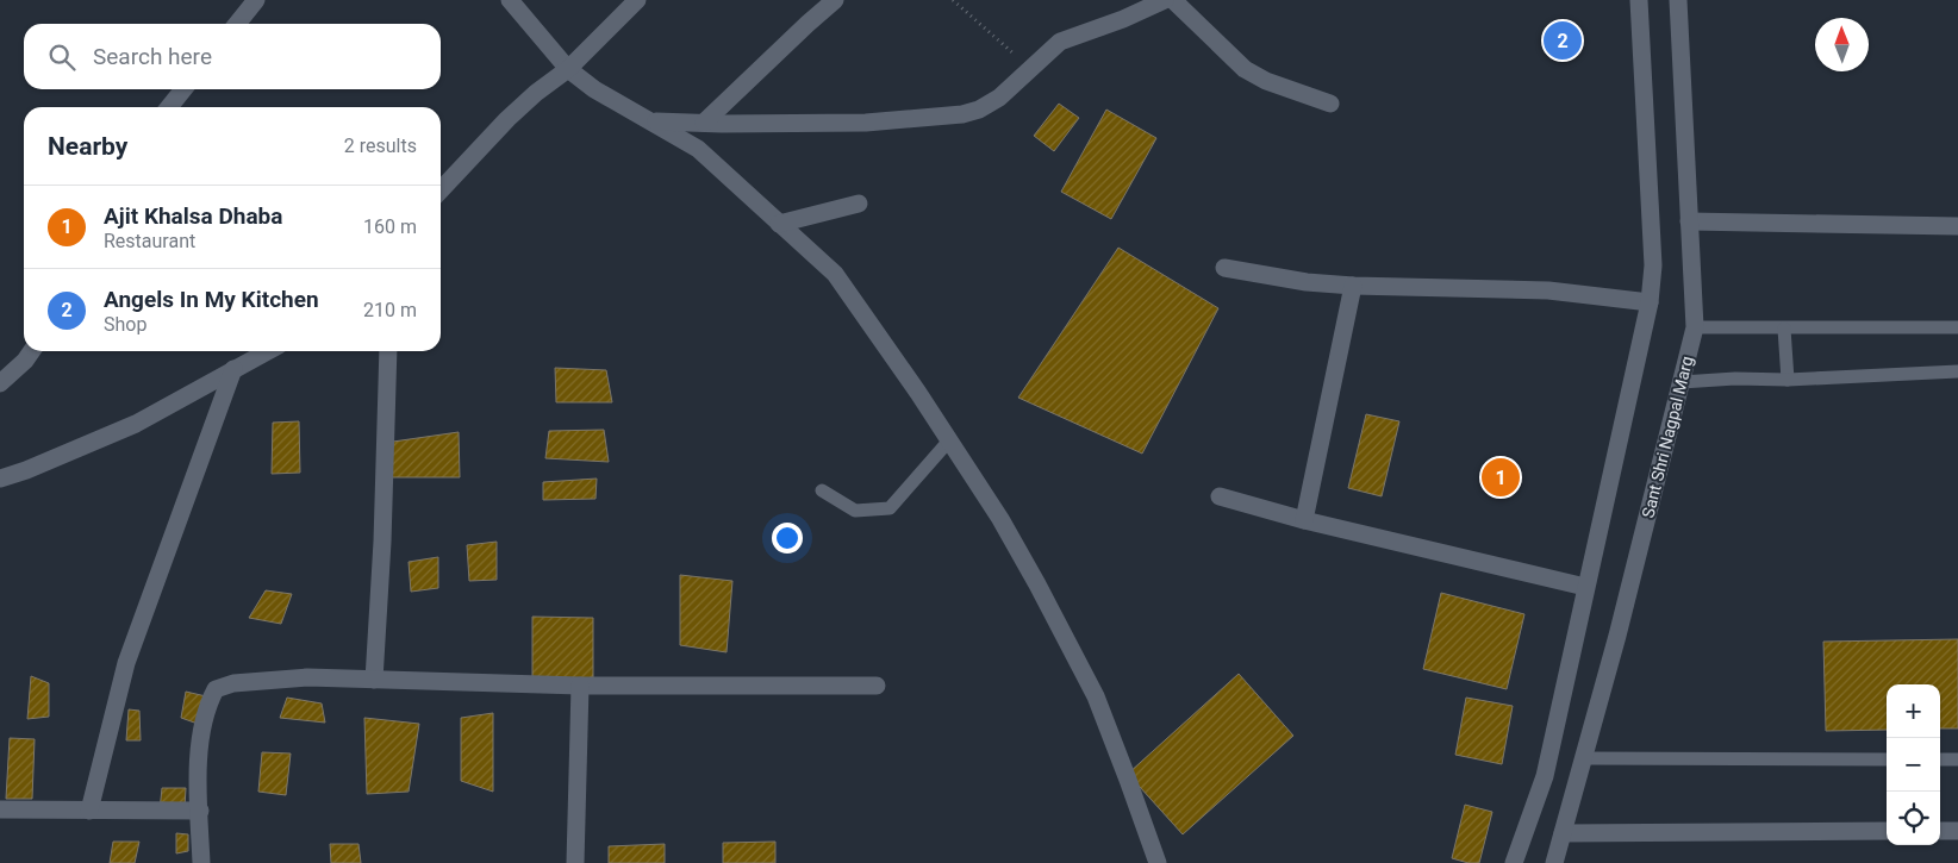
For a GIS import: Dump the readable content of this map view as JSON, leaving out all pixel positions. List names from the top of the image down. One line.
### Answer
{"streets":{"street":["Sant Shri Nagpal Marg"]},"north":"top","page":{"pins":["2","1"],"search":"Search here","heading":["Nearby","2 results"],"list":[{"mark":"1","name":"Ajit Khalsa Dhaba","note":"Restaurant","value":"160 m"},{"mark":"2","name":"Angels In My Kitchen","note":"Shop","value":"210 m"}],"map_buttons":["+","−"]}}
